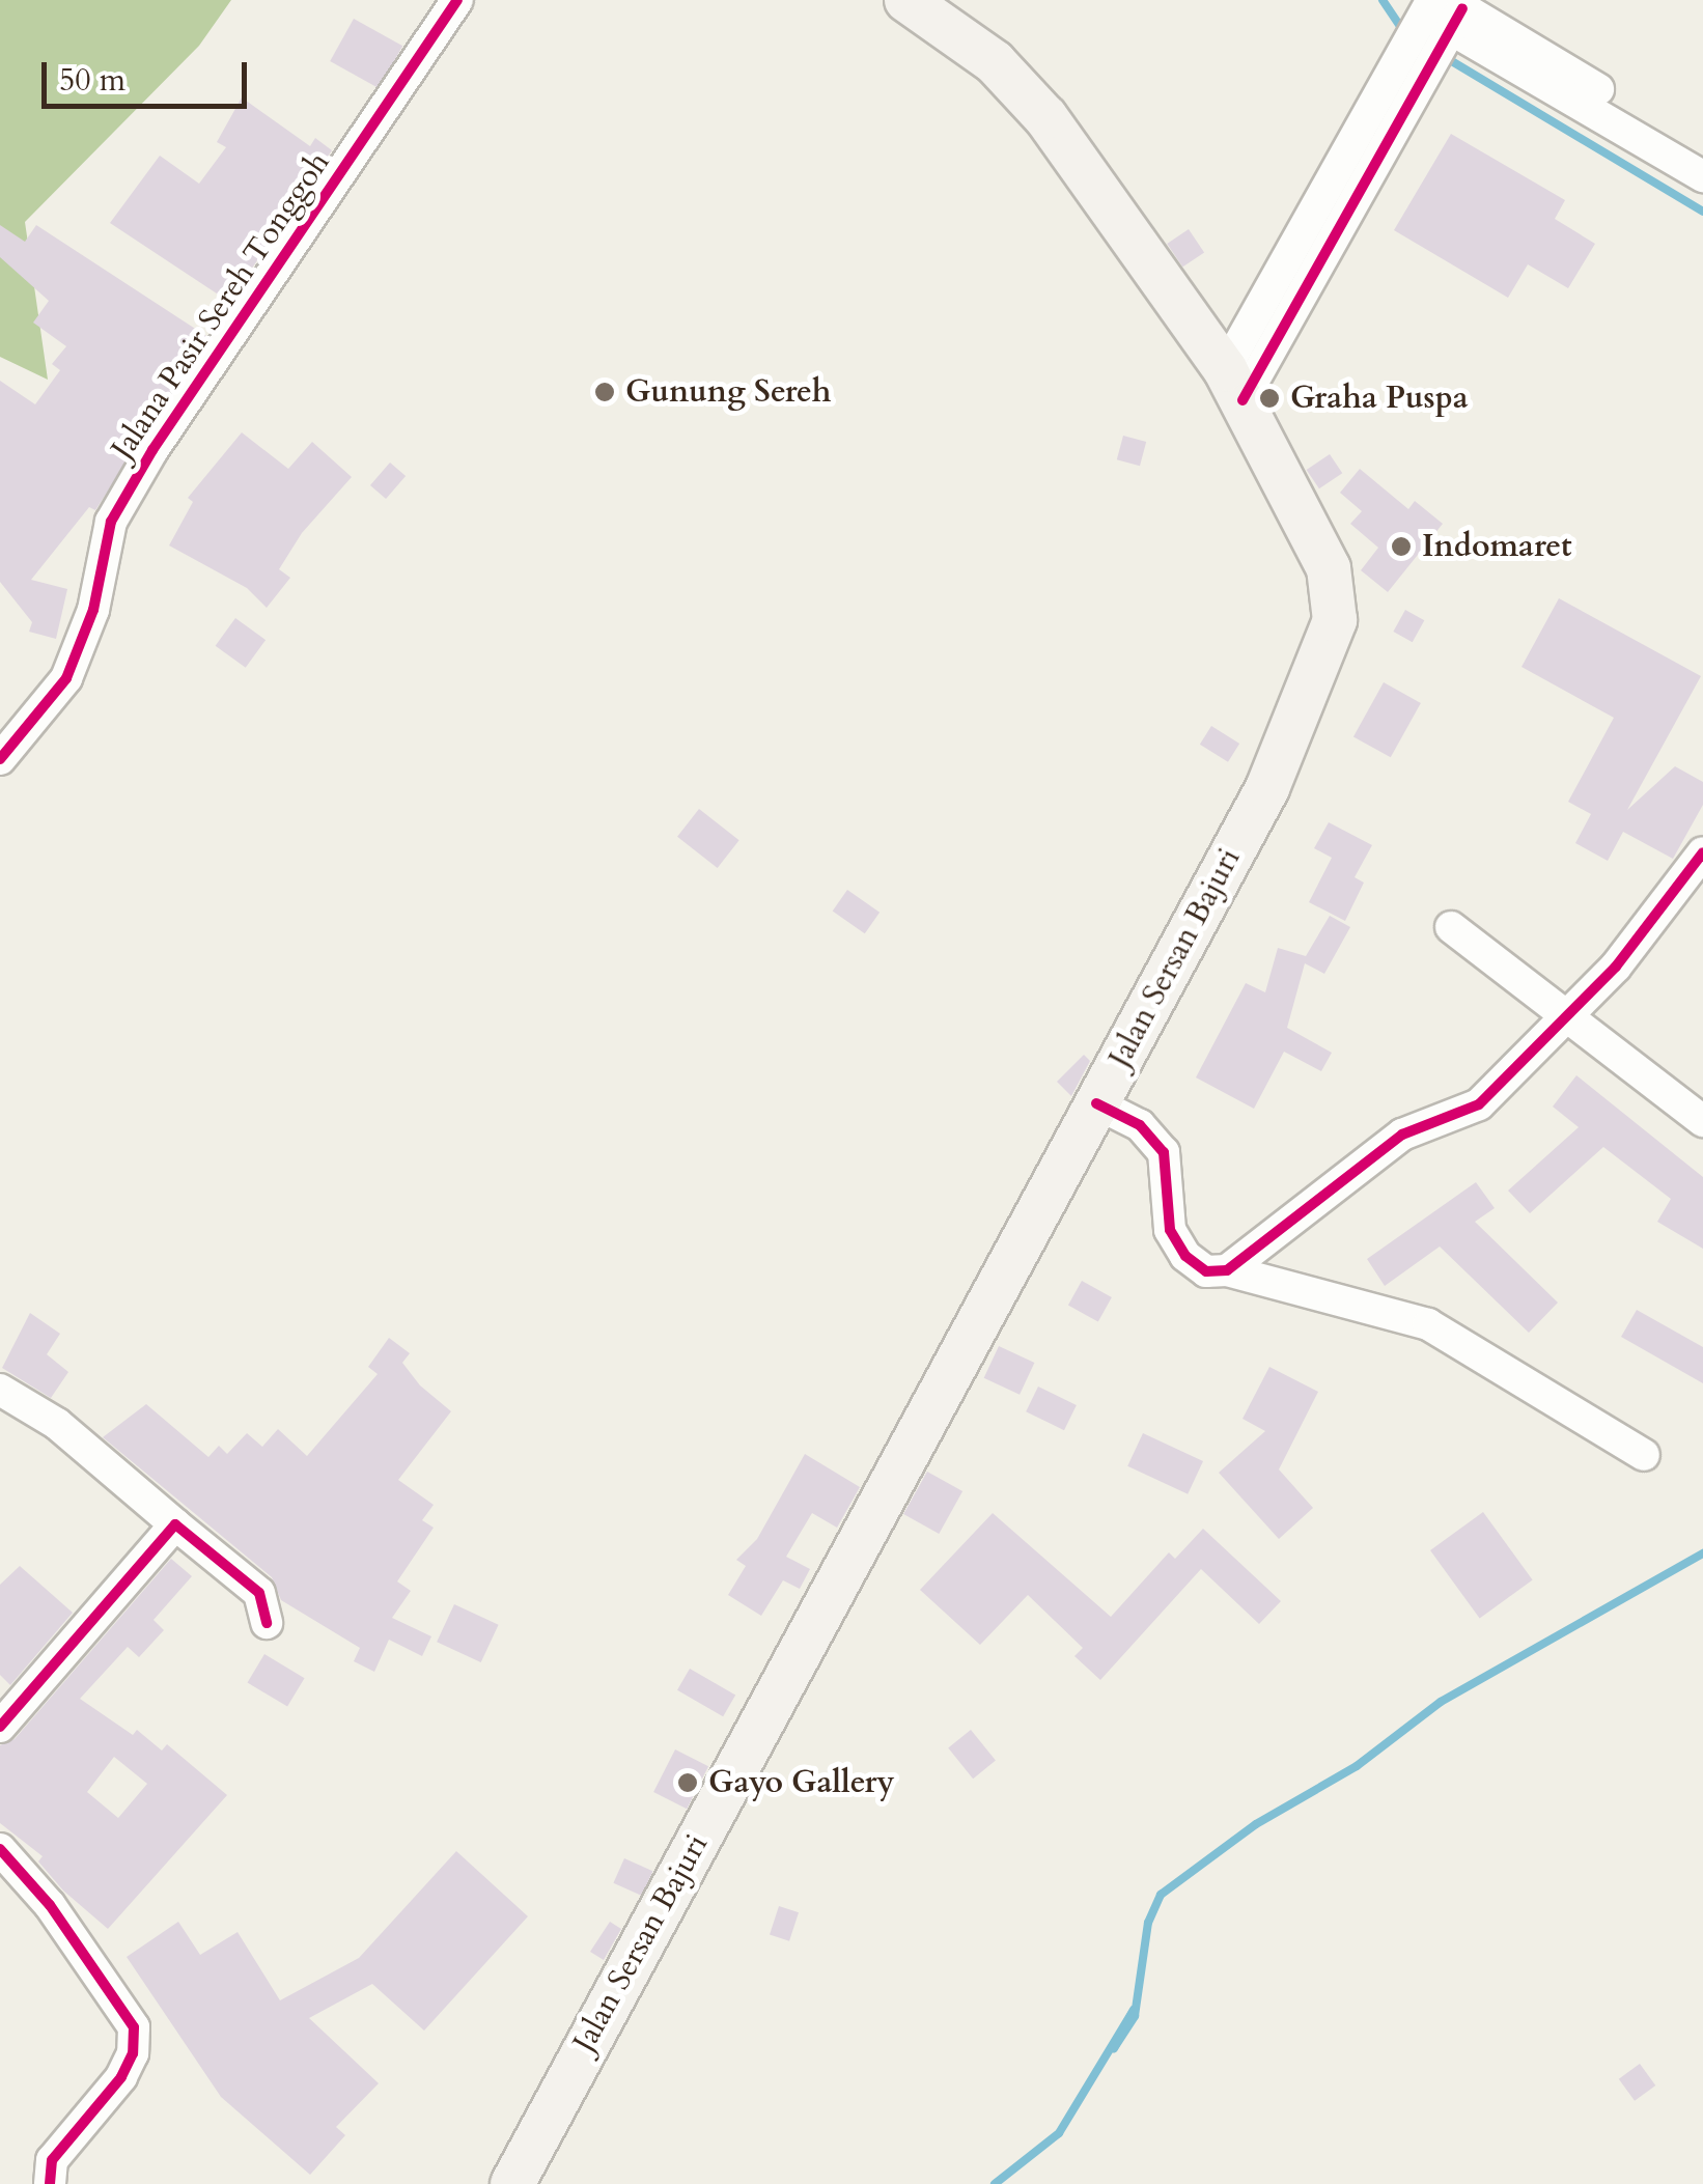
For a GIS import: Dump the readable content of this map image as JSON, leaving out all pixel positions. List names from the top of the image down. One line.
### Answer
{"streets":{"main road":["Jalan Sersan Bajuri"],"street":["Jalana Pasir Sereh Tonggoh"]},"places":["Gunung Sereh","Graha Puspa","Indomaret","Gayo Gallery"],"scale_bar":"50 m"}
